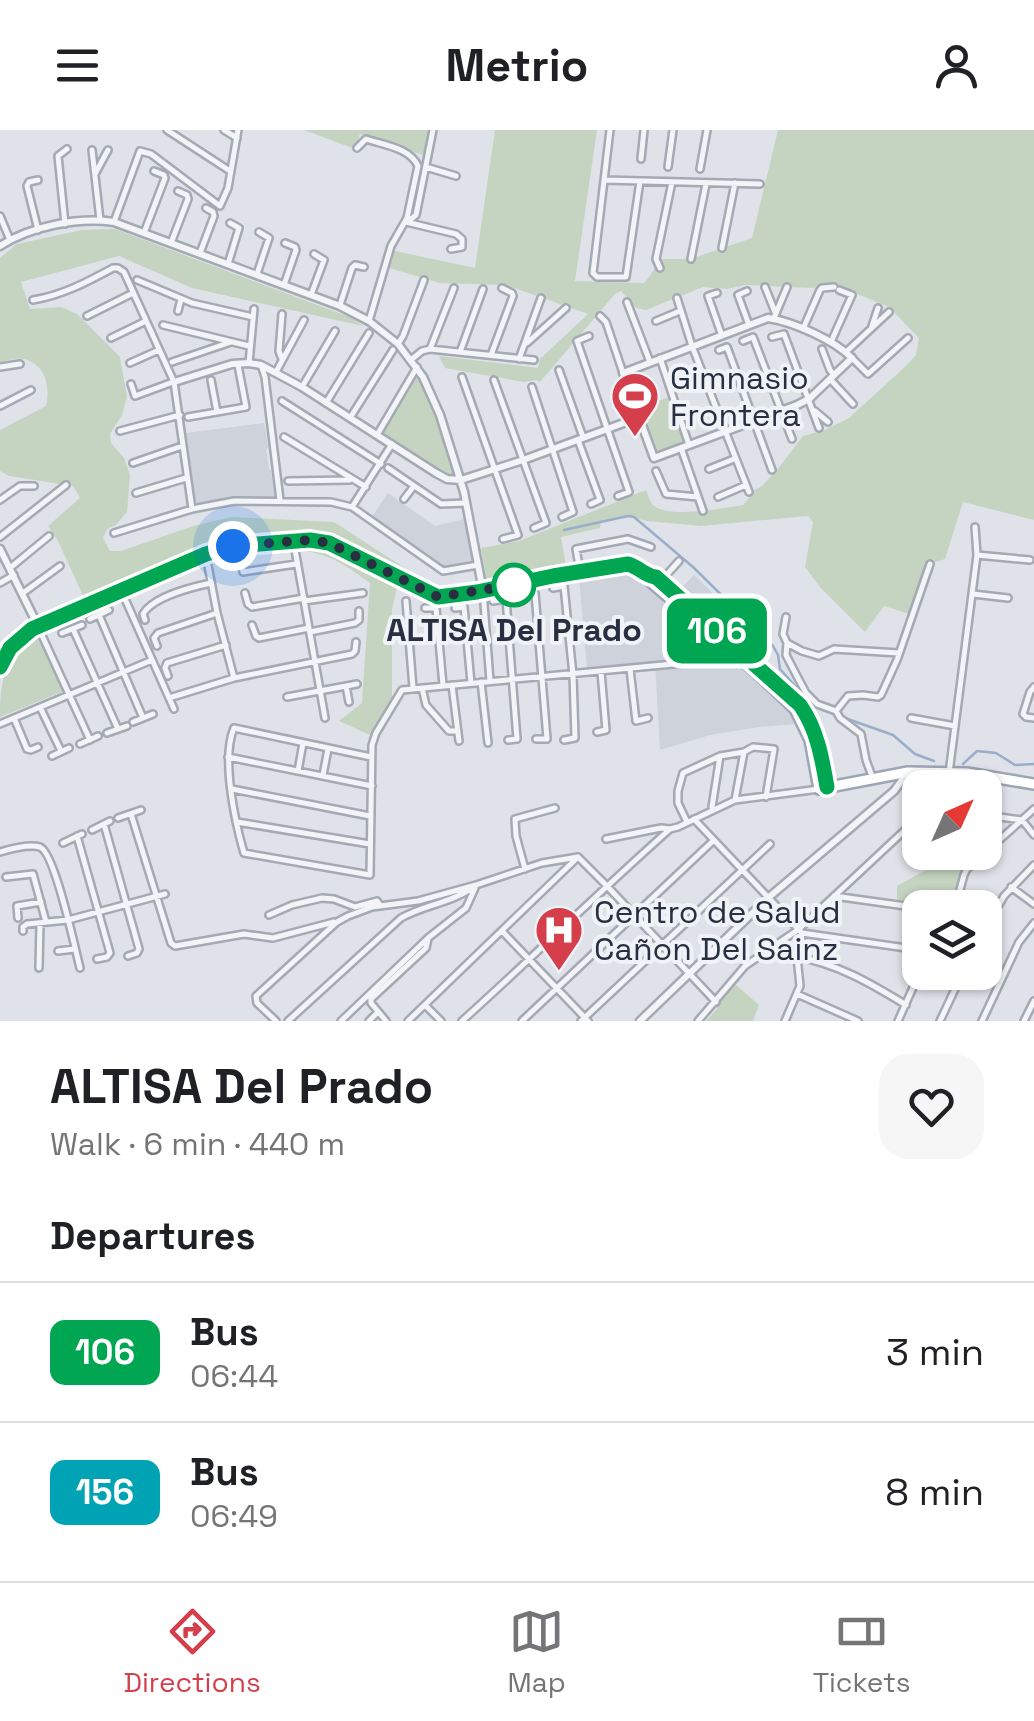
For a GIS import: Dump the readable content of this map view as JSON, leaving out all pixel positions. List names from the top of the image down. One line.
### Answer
{"places":{"sports":["Gimnasio Frontera"],"other":["ALTISA Del Prado"],"hospital":["Centro de Salud Cañon Del Sainz"]},"lines":["bus line 106"],"north":"top right","page":{"header":"Metrio","on_map":"106","heading":[["ALTISA Del Prado","Walk · 6 min · 440 m"],"Departures"],"list":[{"mark":"106","name":"Bus","note":"06:44","value":"3 min"},{"mark":"156","name":"Bus","note":"06:49","value":"8 min"}],"tabs":["Directions","Map","Tickets"]}}
